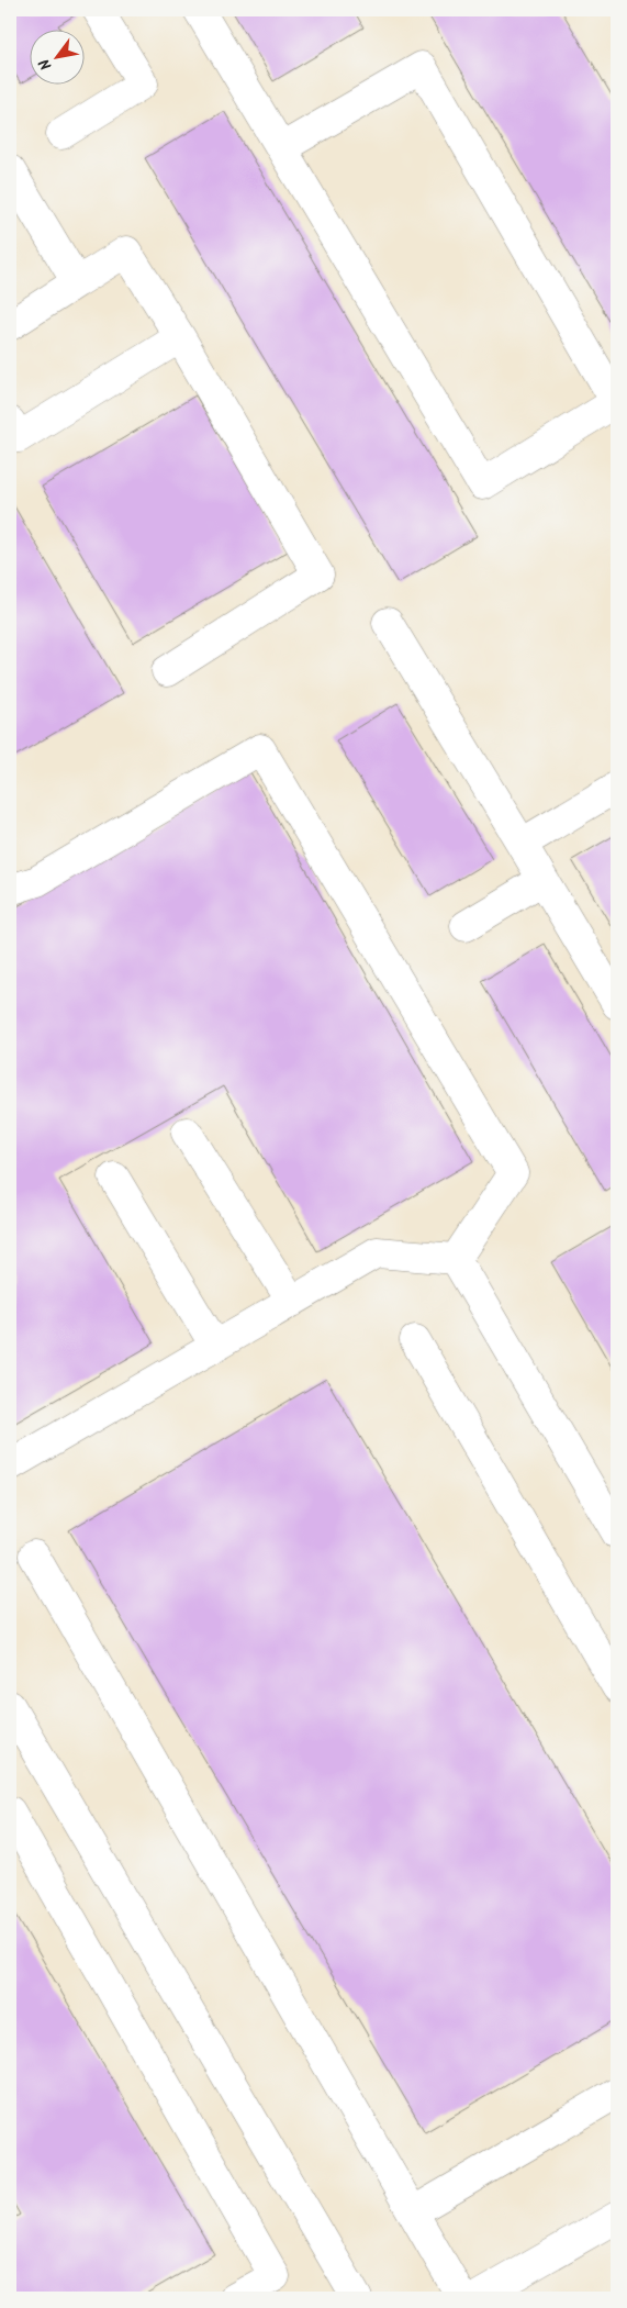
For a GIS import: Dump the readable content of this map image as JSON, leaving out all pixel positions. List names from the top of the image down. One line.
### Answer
{"north":"bottom left"}
